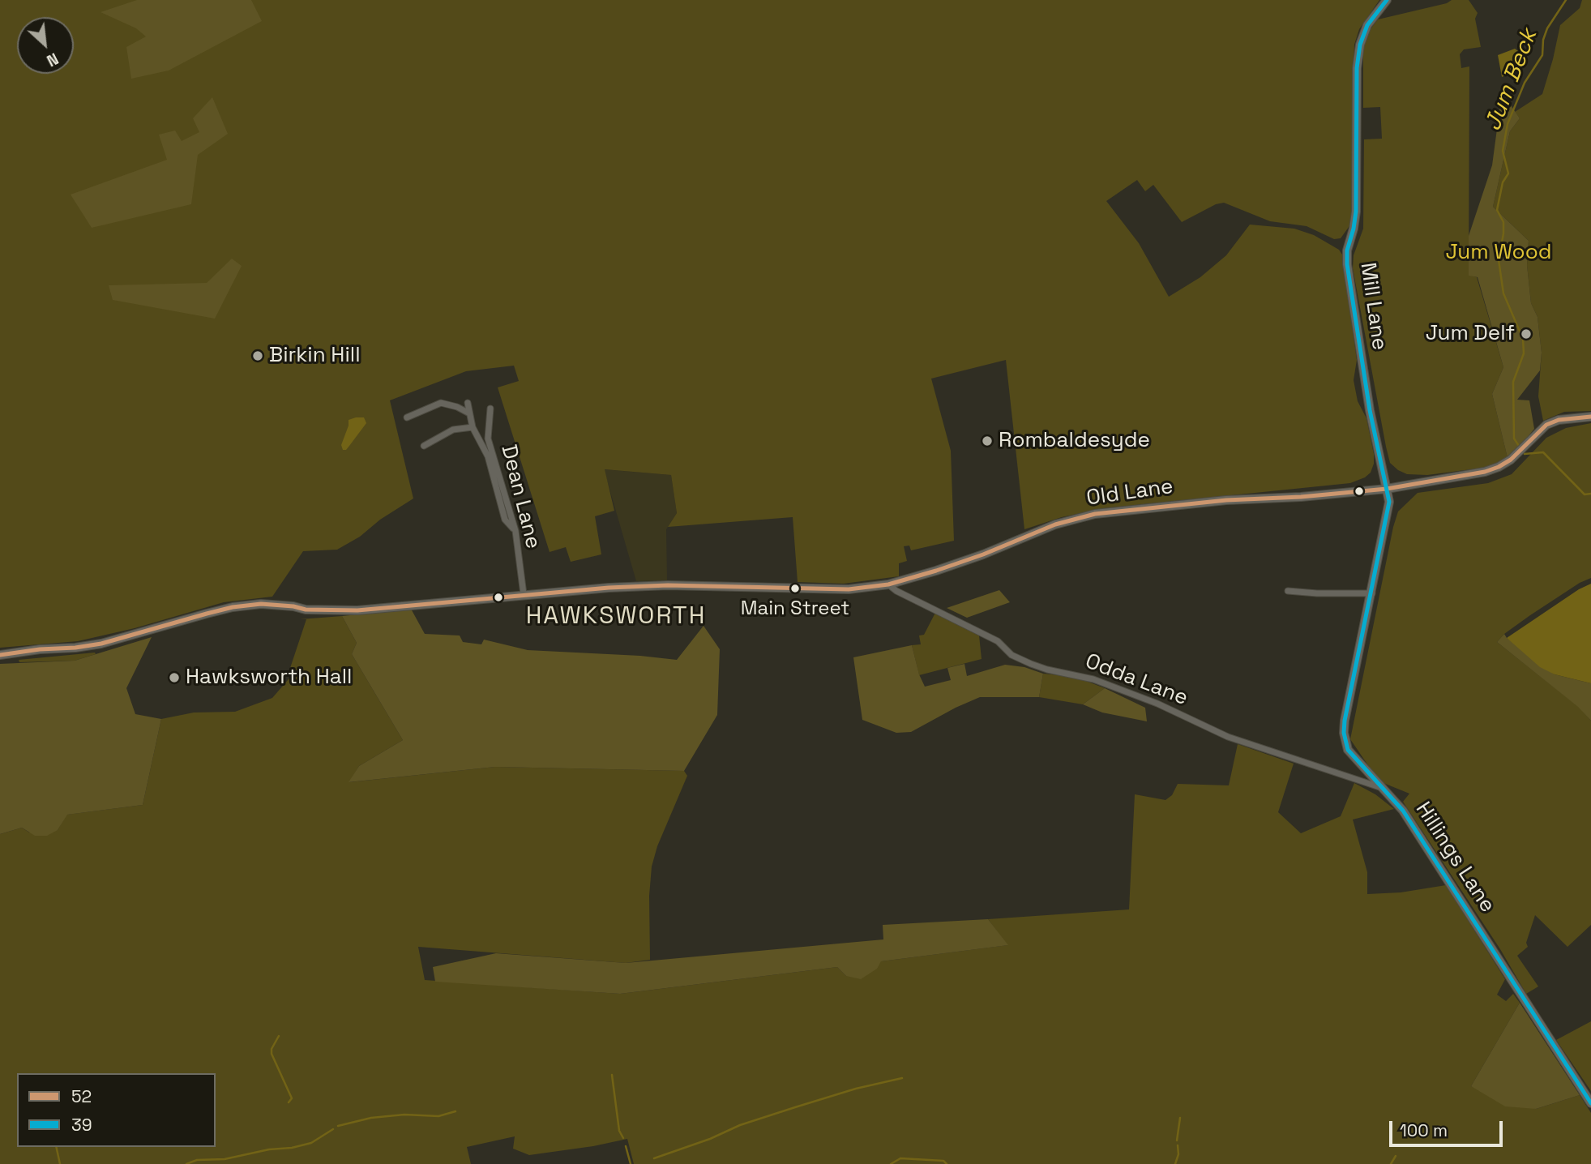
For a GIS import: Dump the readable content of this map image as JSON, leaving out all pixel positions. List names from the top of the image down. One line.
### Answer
{"streets":{"street":["Mill Lane","Old Lane","Dean Lane","Odda Lane","Hillings Lane"]},"crossings":[["Mill Lane","Old Lane"],["Mill Lane","Hillings Lane"],["Old Lane","Odda Lane"],["Old Lane","Hillings Lane"],["Odda Lane","Hillings Lane"]],"districts":["HAWKSWORTH"],"water":["Jum Beck"],"parks":["Jum Wood"],"places":["Jum Delf","Birkin Hill","Rombaldesyde","Main Street","Hawksworth Hall"],"lines":["transit line 39","transit line 52"],"legend":["52","39"],"scale_bar":"100 m","north":"bottom right"}
